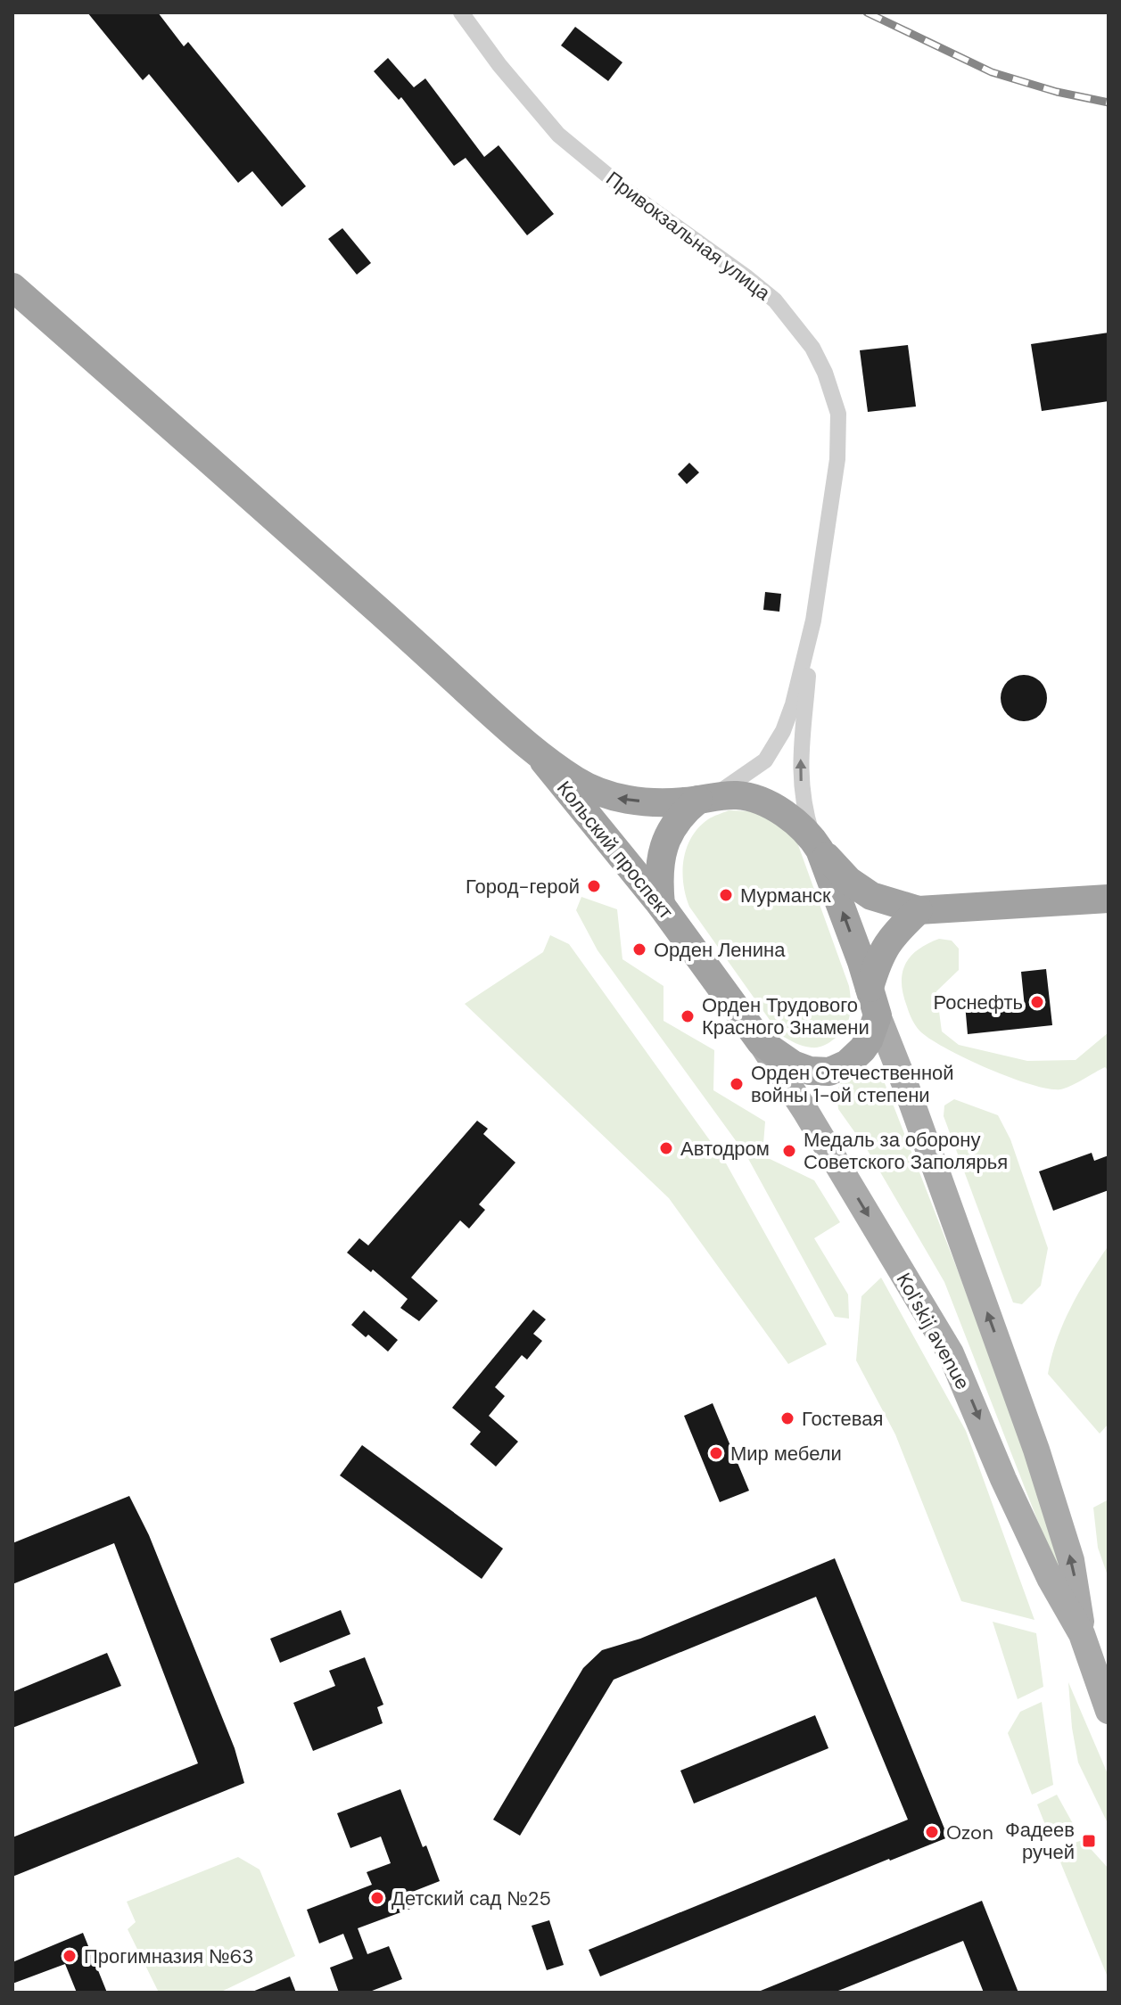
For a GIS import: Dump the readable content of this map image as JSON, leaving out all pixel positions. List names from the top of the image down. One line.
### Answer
{"streets":{"highway":["Кольский проспект"],"main road":["Kol'skij avenue"],"street":["Привокзальная улица"]},"crossings":[["Кольский проспект","Kol'skij avenue"]],"places":{"other":["Город-герой","Мурманск","Орден Ленина","Роснефть","Орден Трудового Красного Знамени","Орден Отечественной войны 1-ой степени","Автодром","Медаль за оборону Советского Заполярья","Гостевая","Мир мебели","Ozon","Детский сад №25","Прогимназия №63"],"transit":["Фадеев ручей"]}}
